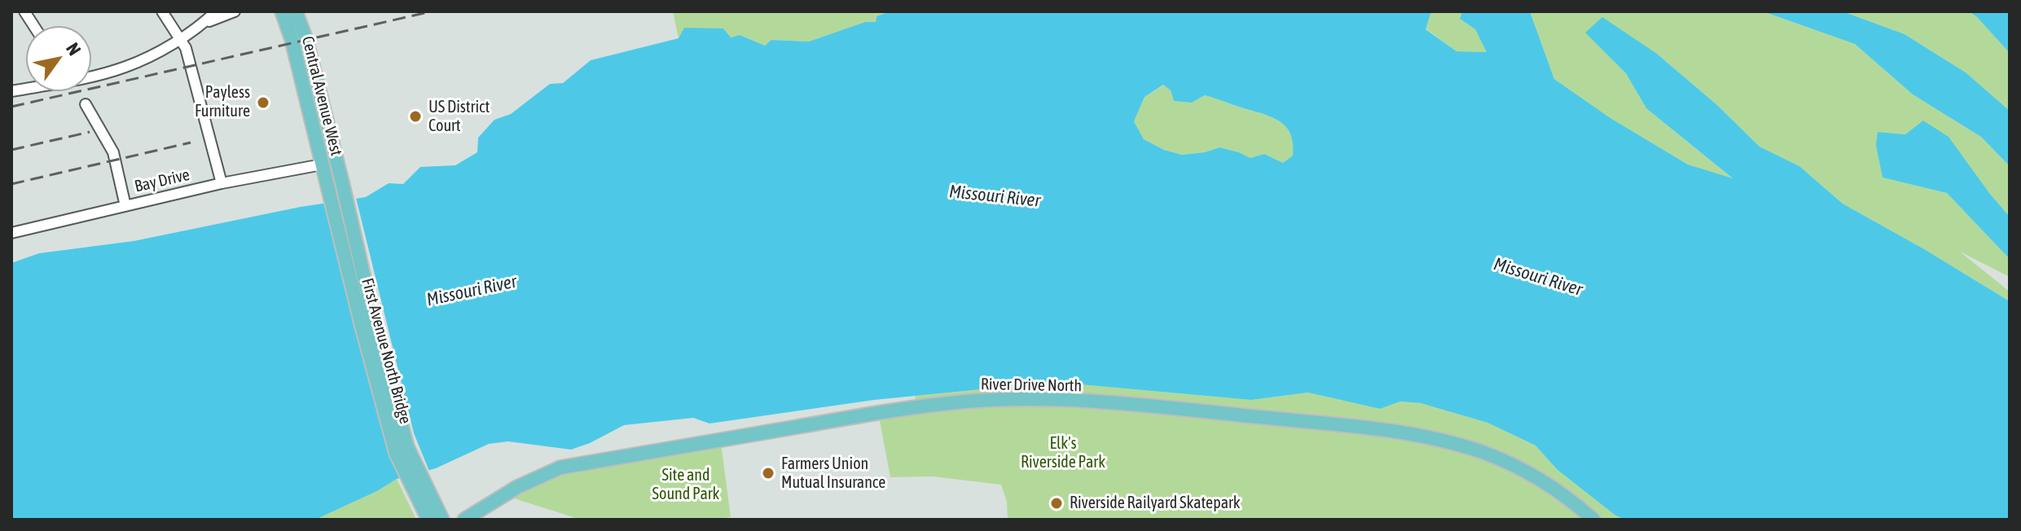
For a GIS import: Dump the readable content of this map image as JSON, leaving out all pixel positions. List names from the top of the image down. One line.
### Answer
{"streets":{"main road":["Central Avenue West","First Avenue North Bridge","River Drive North"],"street":["Bay Drive"]},"crossings":[["Central Avenue West","Bay Drive"],["Central Avenue West","First Avenue North Bridge"]],"water":["Missouri River"],"parks":["Elk's Riverside Park","Site and Sound Park"],"places":["Payless Furniture","US District Court","Farmers Union Mutual Insurance","Riverside Railyard Skatepark"],"north":"top right"}
